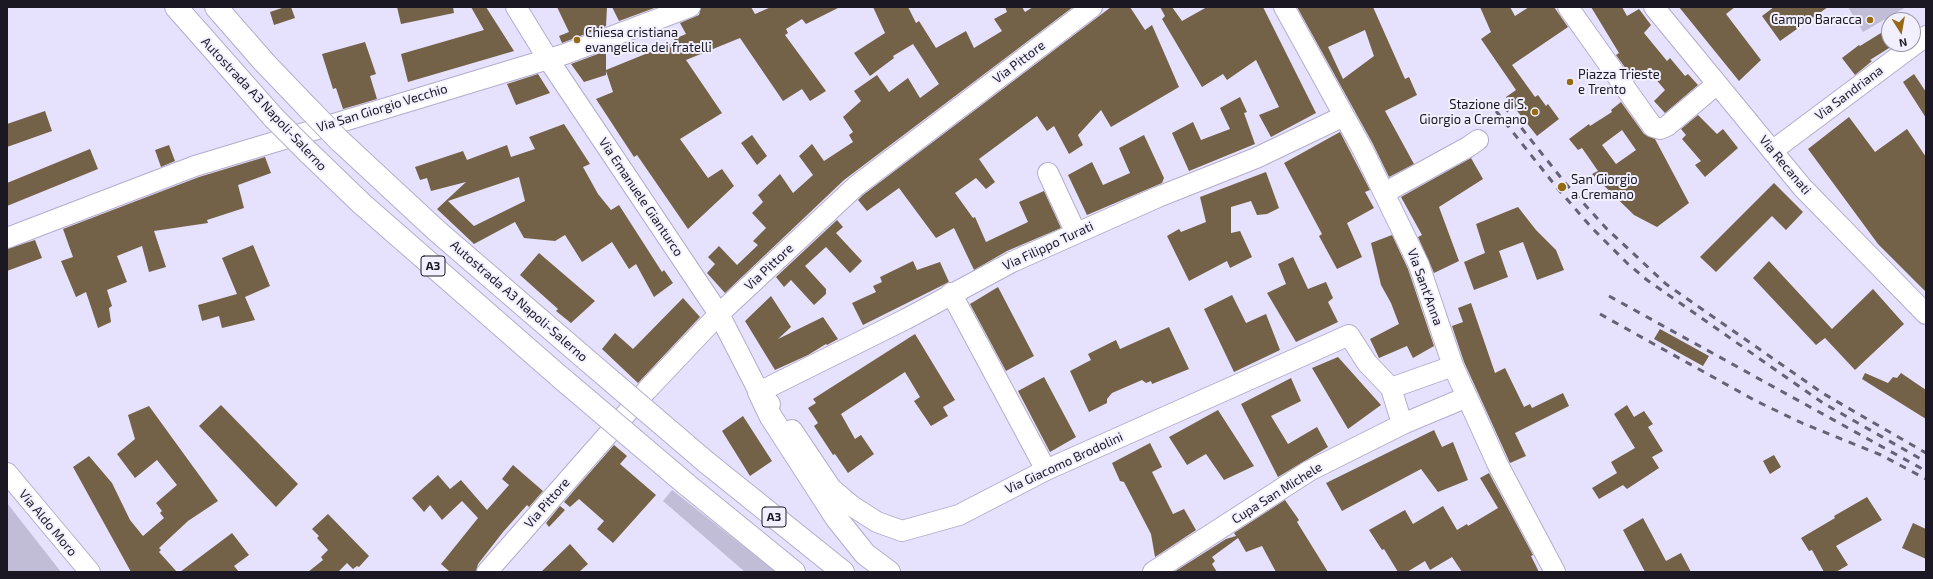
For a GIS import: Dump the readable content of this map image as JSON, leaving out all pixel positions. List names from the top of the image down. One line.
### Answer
{"streets":{"highway":["Autostrada A3 Napoli-Salerno","A3"],"street":["Via Pittore","Via Sandriana","Via San Giorgio Vecchio","Via Recanati","Via Emanuele Gianturco","Via Filippo Turati","Via Sant'Anna","Via Giacomo Brodolini","Cupa San Michele","Via Aldo Moro"]},"crossings":[["Via Pittore","Via Emanuele Gianturco"],["Via Sandriana","Via Recanati"],["Via San Giorgio Vecchio","Via Emanuele Gianturco"],["Via Emanuele Gianturco","Via Filippo Turati"],["Via Emanuele Gianturco","Via Giacomo Brodolini"],["Via Filippo Turati","Via Sant'Anna"],["Via Filippo Turati","Via Giacomo Brodolini"],["Via Sant'Anna","Cupa San Michele"]],"places":["Campo Baracca","Chiesa cristiana evangelica dei fratelli","Piazza Trieste e Trento","Stazione di S. Giorgio a Cremano","San Giorgio a Cremano"],"north":"bottom"}
